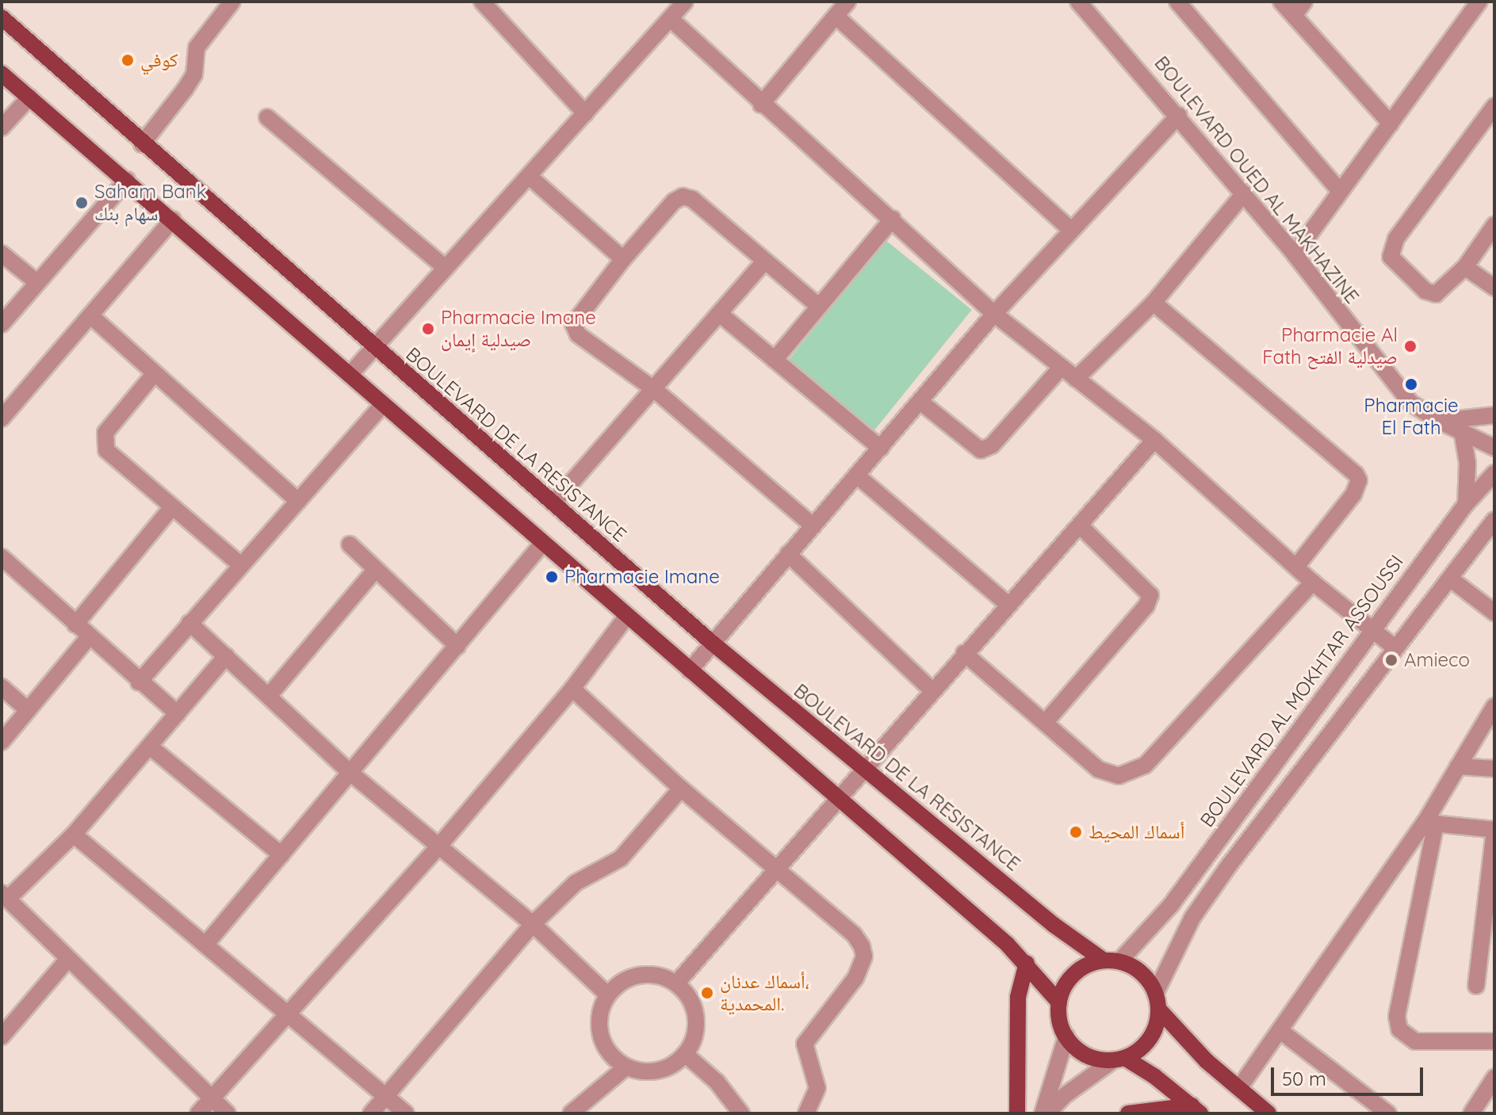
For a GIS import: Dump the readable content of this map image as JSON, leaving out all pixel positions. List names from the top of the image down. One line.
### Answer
{"streets":{"main road":["BOULEVARD DE LA RESISTANCE"],"street":["BOULEVARD OUED AL MAKHAZINE","BOULEVARD AL MOKHTAR ASSOUSSI"]},"crossings":[["BOULEVARD DE LA RESISTANCE","BOULEVARD AL MOKHTAR ASSOUSSI"]],"places":["كوفي","Saham Bank سهام بنك","Pharmacie Imane صيدلية إيمان","Pharmacie Al Fath صيدلية الفتح","Pharmacie El Fath","Pharmacie Imane","Amieco","أسماك المحيط","أسماك عدنان، المحمدية."],"scale_bar":"50 m"}
